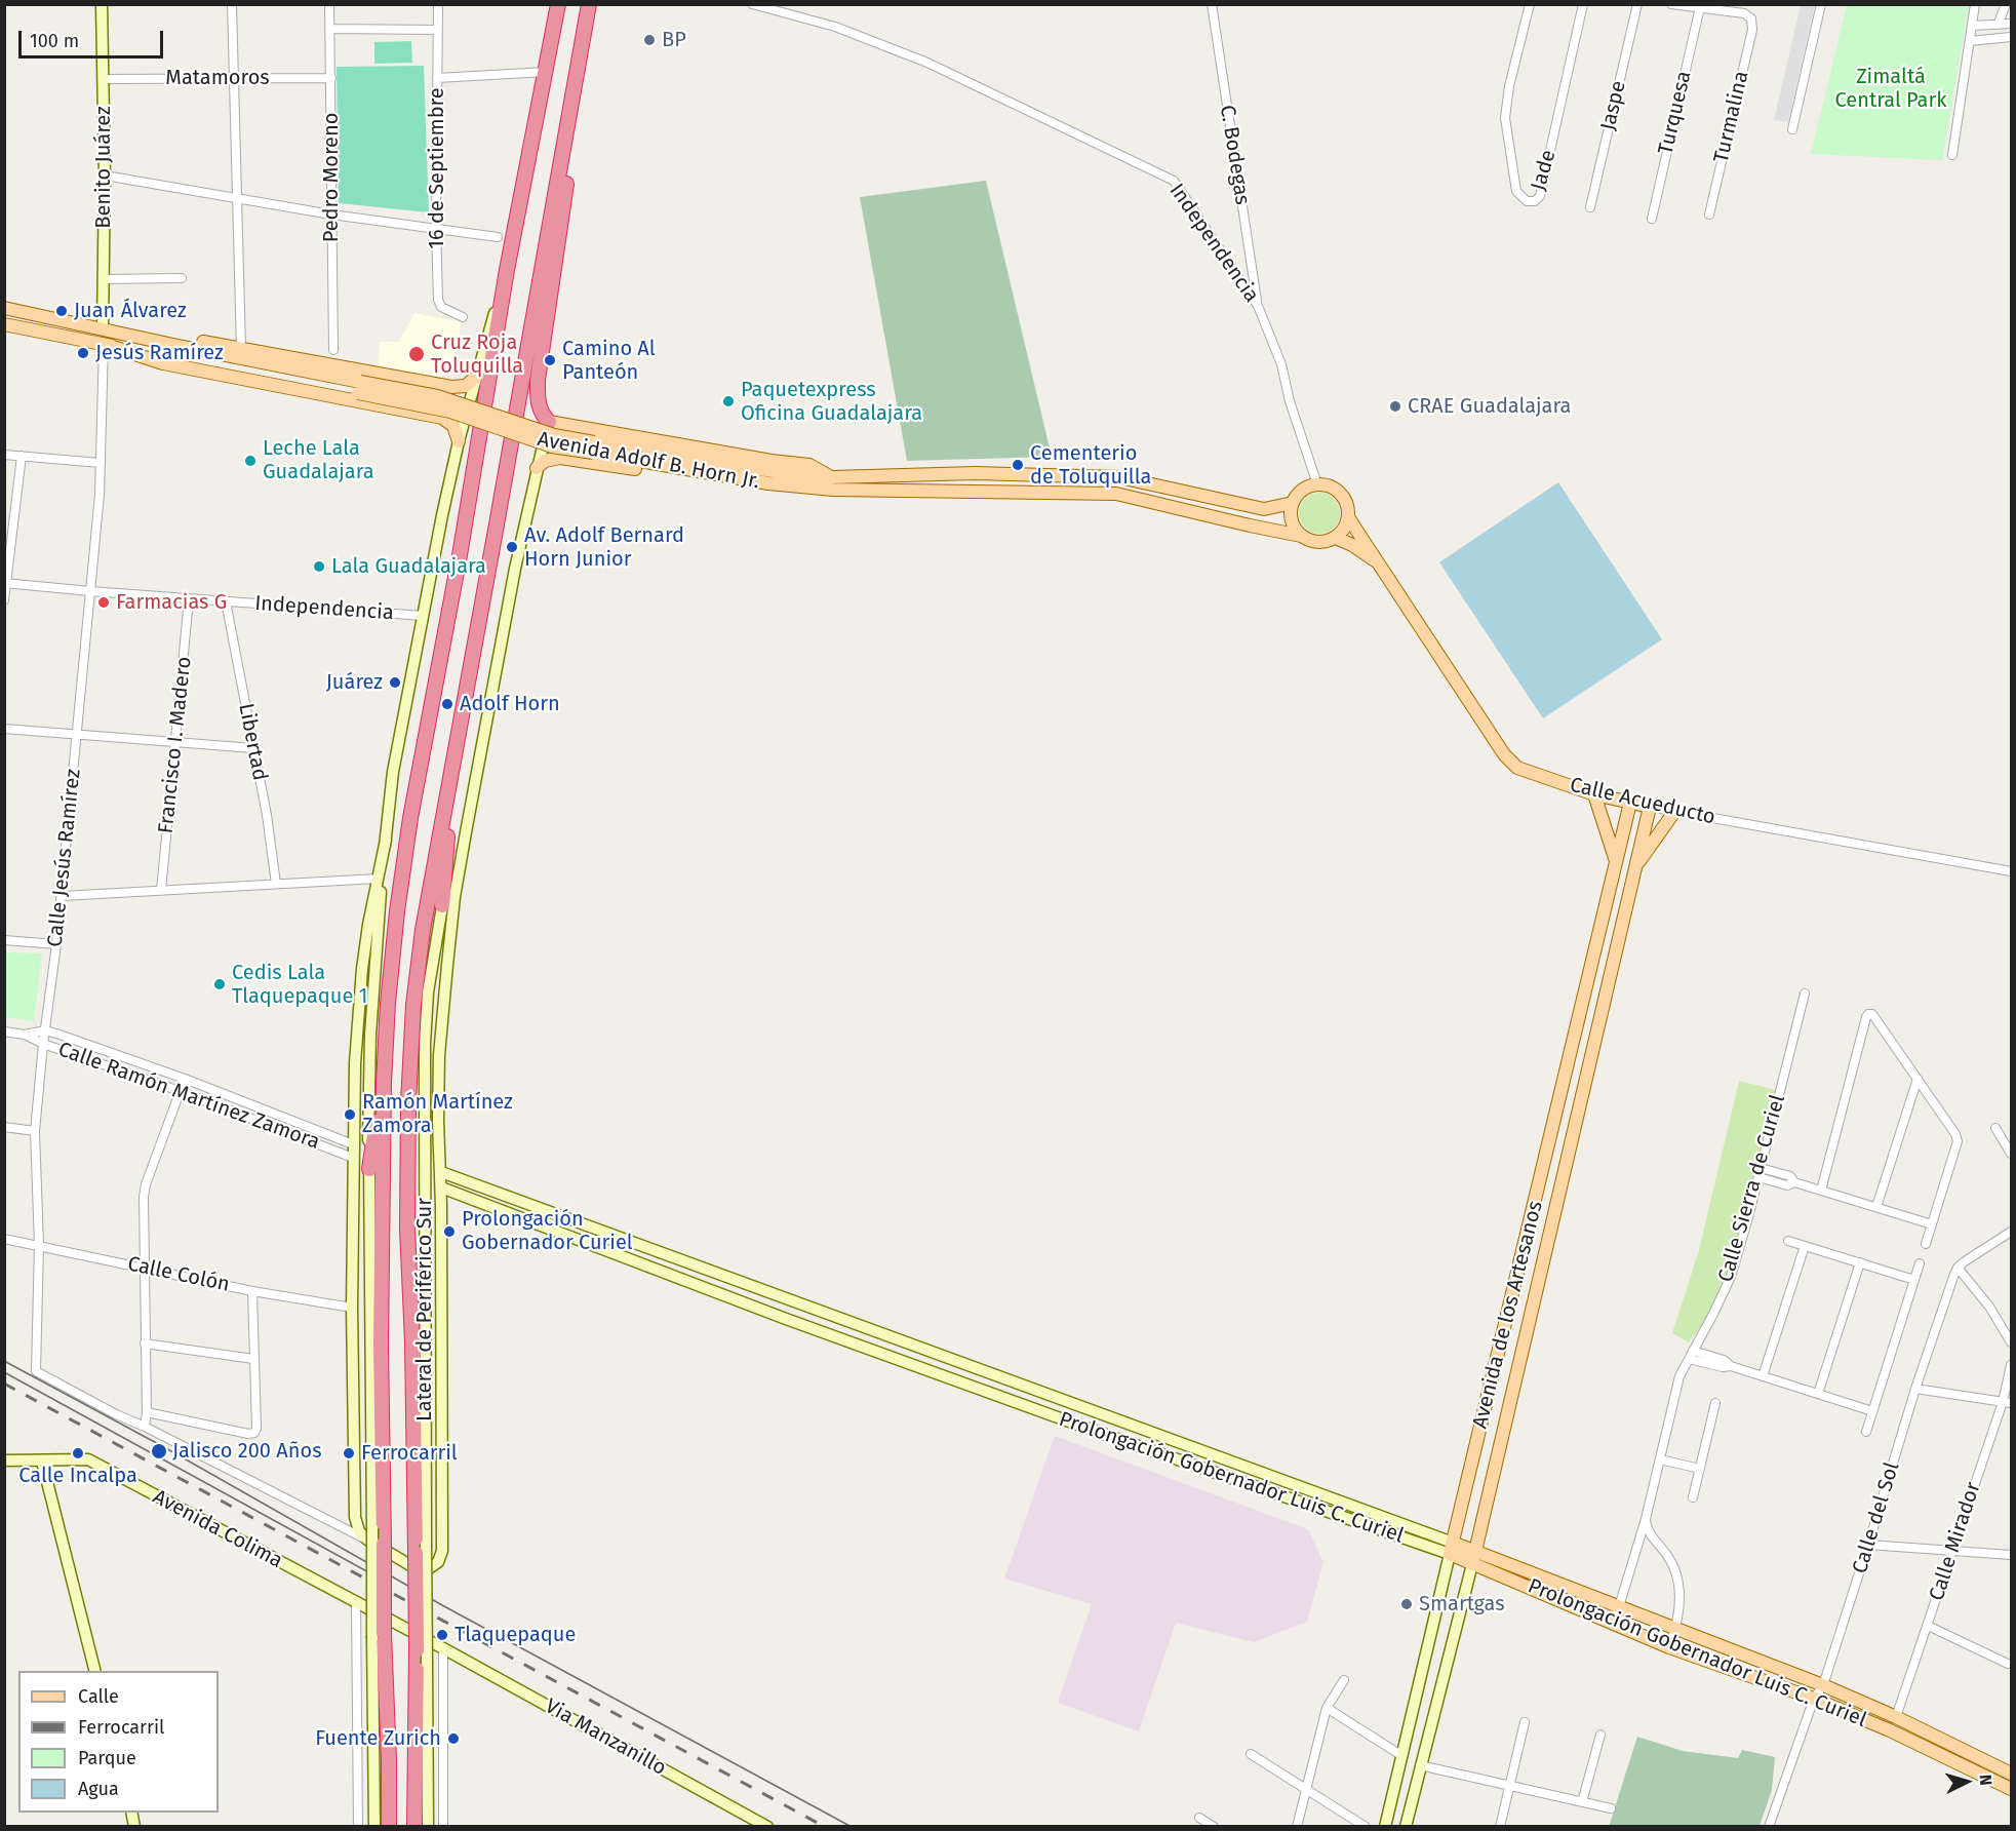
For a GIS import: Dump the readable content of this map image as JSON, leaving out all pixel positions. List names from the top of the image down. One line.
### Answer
{"streets":{"main road":["Avenida Adolf B. Horn Jr.","Calle Acueducto","Avenida de los Artesanos","Prolongación Gobernador Luis C. Curiel"],"street":["Matamoros","Jaspe","Turquesa","Turmalina","C. Bodegas","Benito Juárez","16 de Septiembre","Jade","Pedro Moreno","Independencia","Libertad","Francisco I. Madero","Calle Jesús Ramírez","Calle Ramón Martínez Zamora","Calle Sierra de Curiel","Calle Colón","Lateral de Periférico Sur","Calle del Sol","Avenida Colima","Calle Mirador","Via Manzanillo"]},"crossings":[["Matamoros","Benito Juárez"],["Matamoros","Pedro Moreno"],["Turquesa","Turmalina"],["C. Bodegas","Independencia"],["Benito Juárez","Avenida Adolf B. Horn Jr."],["Independencia","Avenida Adolf B. Horn Jr."],["Independencia","Libertad"],["Independencia","Francisco I. Madero"],["Independencia","Calle Acueducto"],["Independencia","Calle Jesús Ramírez"],["Avenida Adolf B. Horn Jr.","Calle Acueducto"],["Avenida Adolf B. Horn Jr.","Calle Jesús Ramírez"],["Calle Acueducto","Avenida de los Artesanos"],["Calle Jesús Ramírez","Calle Ramón Martínez Zamora"],["Calle Jesús Ramírez","Calle Colón"],["Calle Sierra de Curiel","Prolongación Gobernador Luis C. Curiel"],["Avenida de los Artesanos","Prolongación Gobernador Luis C. Curiel"],["Prolongación Gobernador Luis C. Curiel","Calle del Sol"],["Prolongación Gobernador Luis C. Curiel","Calle Mirador"],["Avenida Colima","Via Manzanillo"]],"parks":["Zimaltá Central Park"],"places":["BP","Juan Álvarez","Jesús Ramírez","Cruz Roja Toluquilla","Camino Al Panteón","Paquetexpress Oficina Guadalajara","CRAE Guadalajara","Leche Lala Guadalajara","Cementerio de Toluquilla","Av. Adolf Bernard Horn Junior","Lala Guadalajara","Farmacias G","Juárez","Adolf Horn","Cedis Lala Tlaquepaque 1","Ramón Martínez Zamora","Prolongación Gobernador Curiel","Jalisco 200 Años","Calle Incalpa","Ferrocarril","Smartgas","Tlaquepaque","Fuente Zurich"],"legend":["Calle","Ferrocarril","Parque","Agua"],"scale_bar":"100 m","north":"right"}
